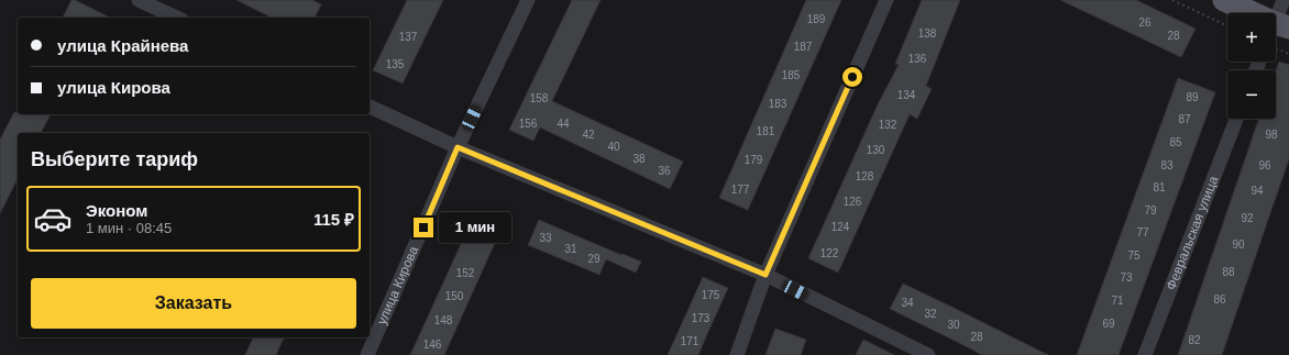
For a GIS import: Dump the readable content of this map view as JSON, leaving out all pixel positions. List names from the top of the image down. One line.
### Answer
{"streets":{"street":["Февральская улица","улица Кирова"]},"house_numbers":["189","26","138","28","137","187","136","135","185","134","89","158","183","87","156","44","132","181","42","98","85","40","130","38","179","83","96","36","128","81","177","94","126","79","92","124","77","33","90","31","122","75","29","88","152","73","175","150","86","71","34","32","173","148","69","30","28","82","171","146"],"page":{"map_buttons":["+","−"],"banner":["улица Крайнева","улица Кирова"],"heading":"Выберите тариф","list":[{"name":"Эконом","note":"1 мин · 08:45","value":"115 ₽"}],"bubble":"1 мин","buttons":"Заказать"}}
